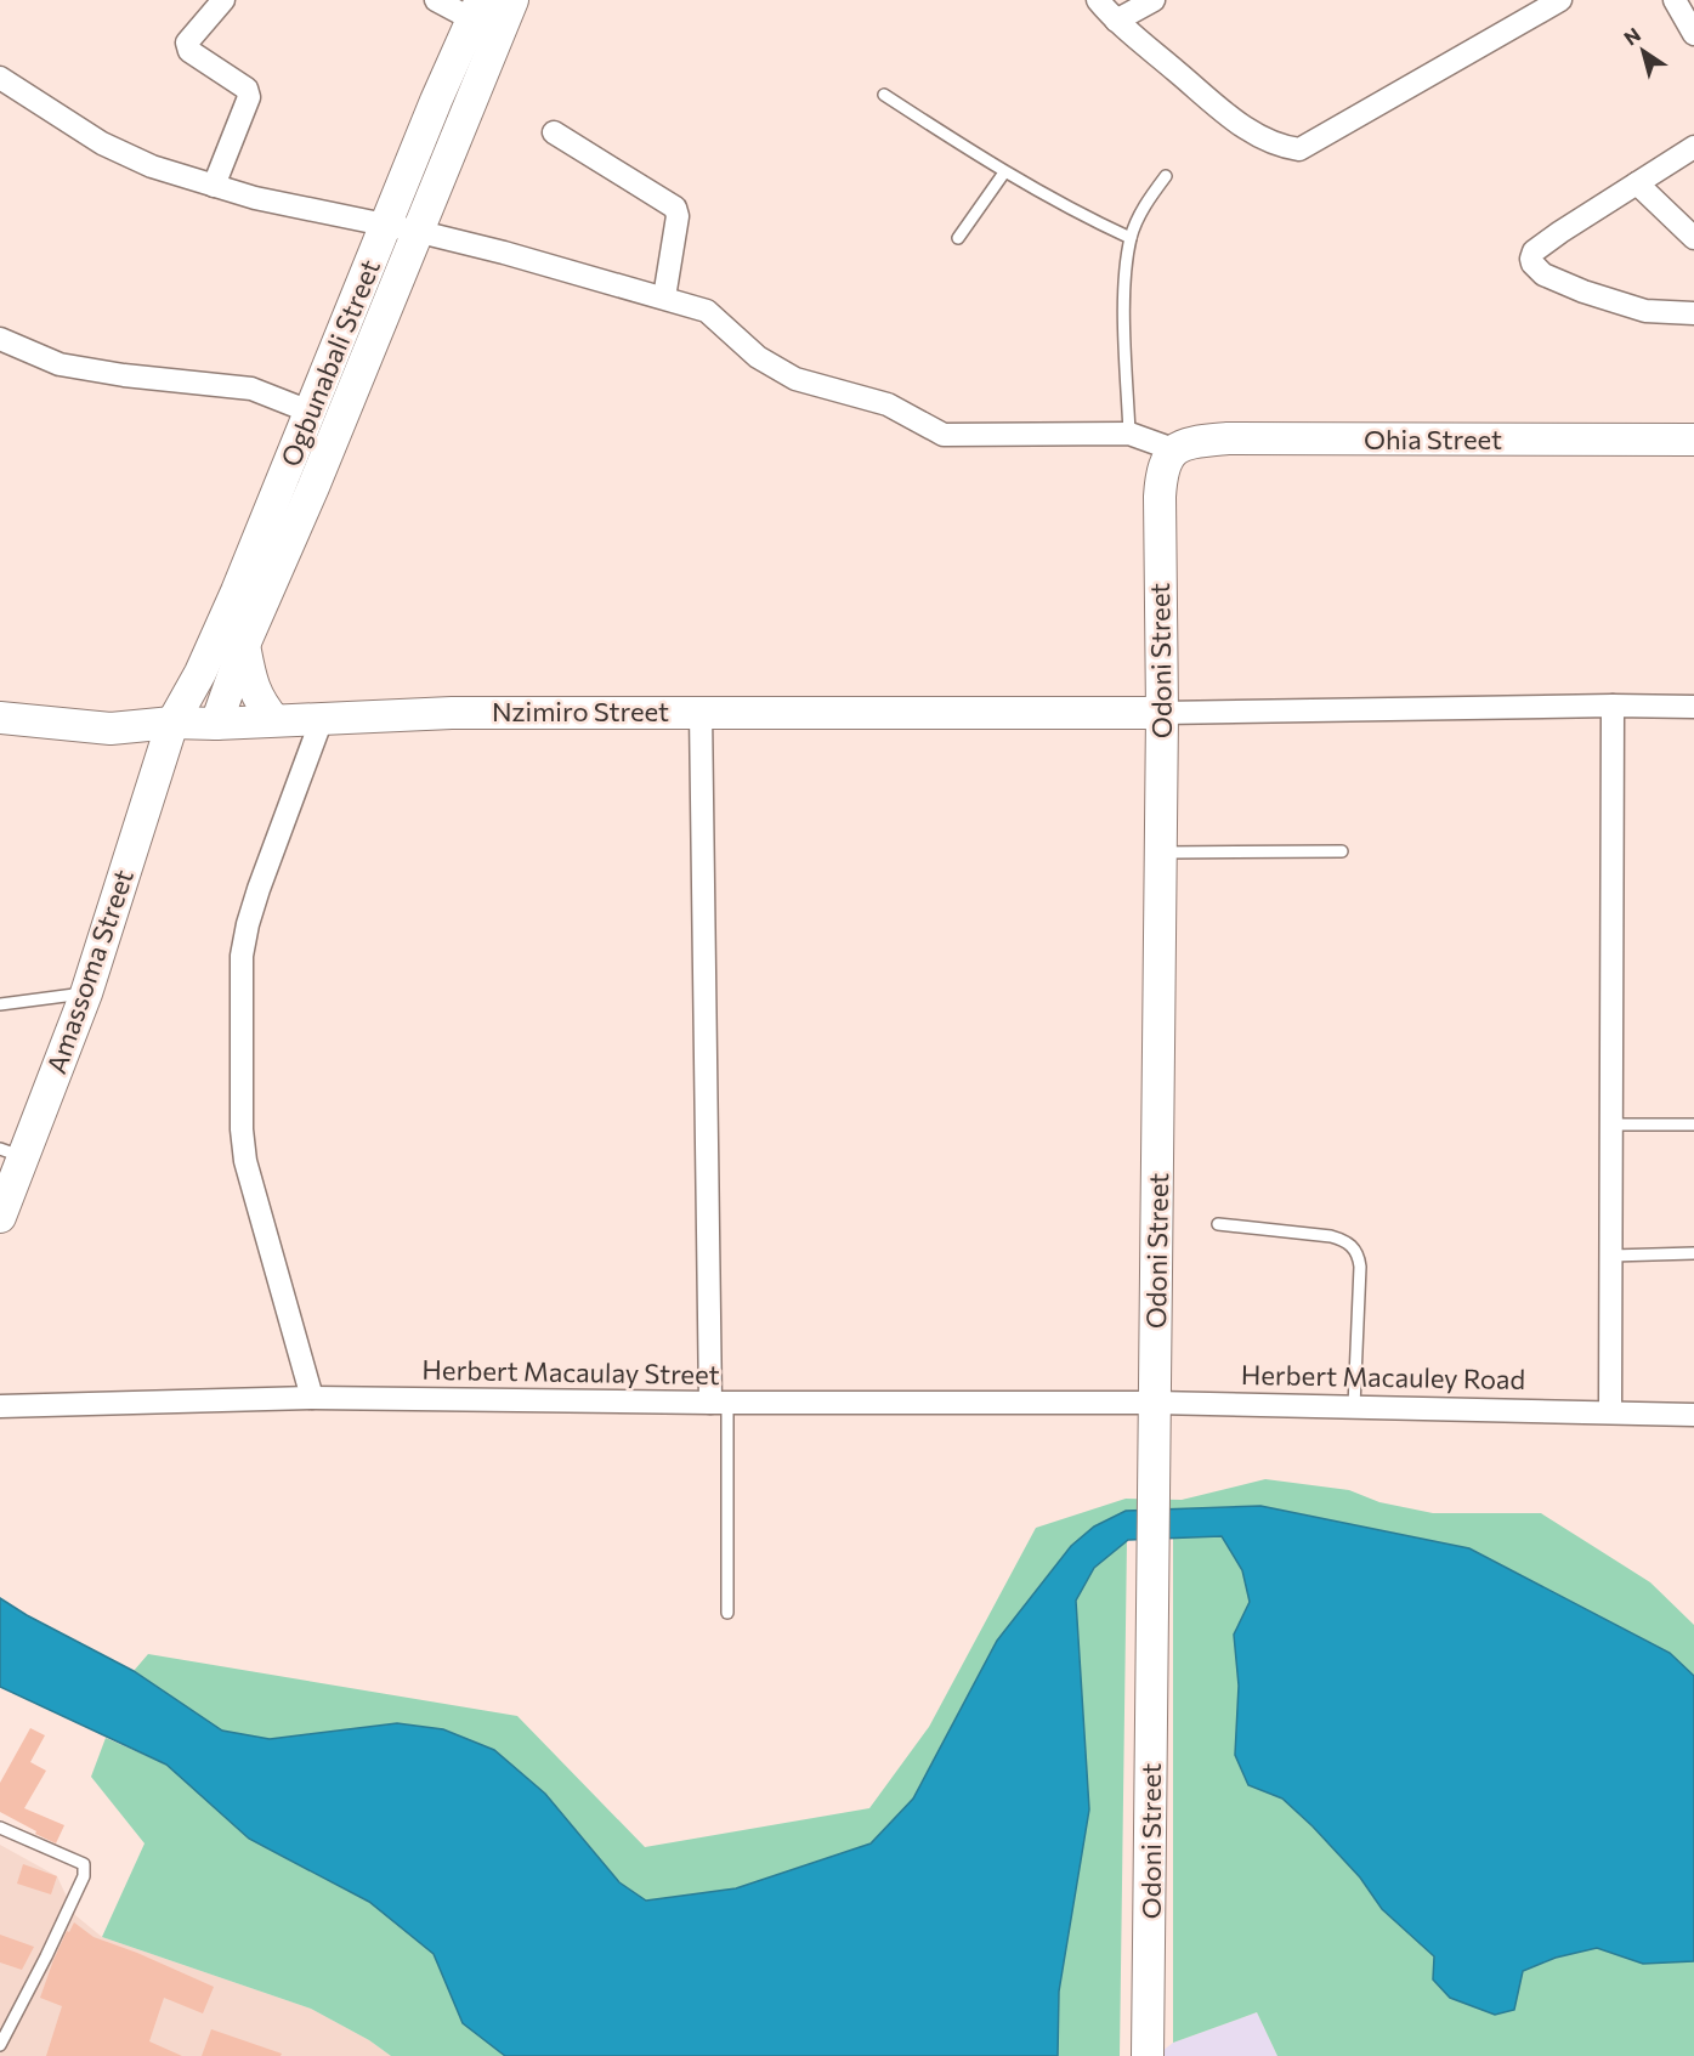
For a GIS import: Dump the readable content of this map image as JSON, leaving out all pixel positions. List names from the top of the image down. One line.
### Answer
{"streets":{"street":["Ogbunabali Street","Ohia Street","Odoni Street","Nzimiro Street","Amassoma Street","Herbert Macaulay Street","Herbert Macauley Road"]},"crossings":[["Ogbunabali Street","Nzimiro Street"],["Ogbunabali Street","Amassoma Street"],["Ohia Street","Odoni Street"],["Odoni Street","Nzimiro Street"],["Odoni Street","Herbert Macaulay Street"],["Odoni Street","Herbert Macauley Road"],["Nzimiro Street","Amassoma Street"],["Herbert Macaulay Street","Herbert Macauley Road"]],"north":"top left"}
